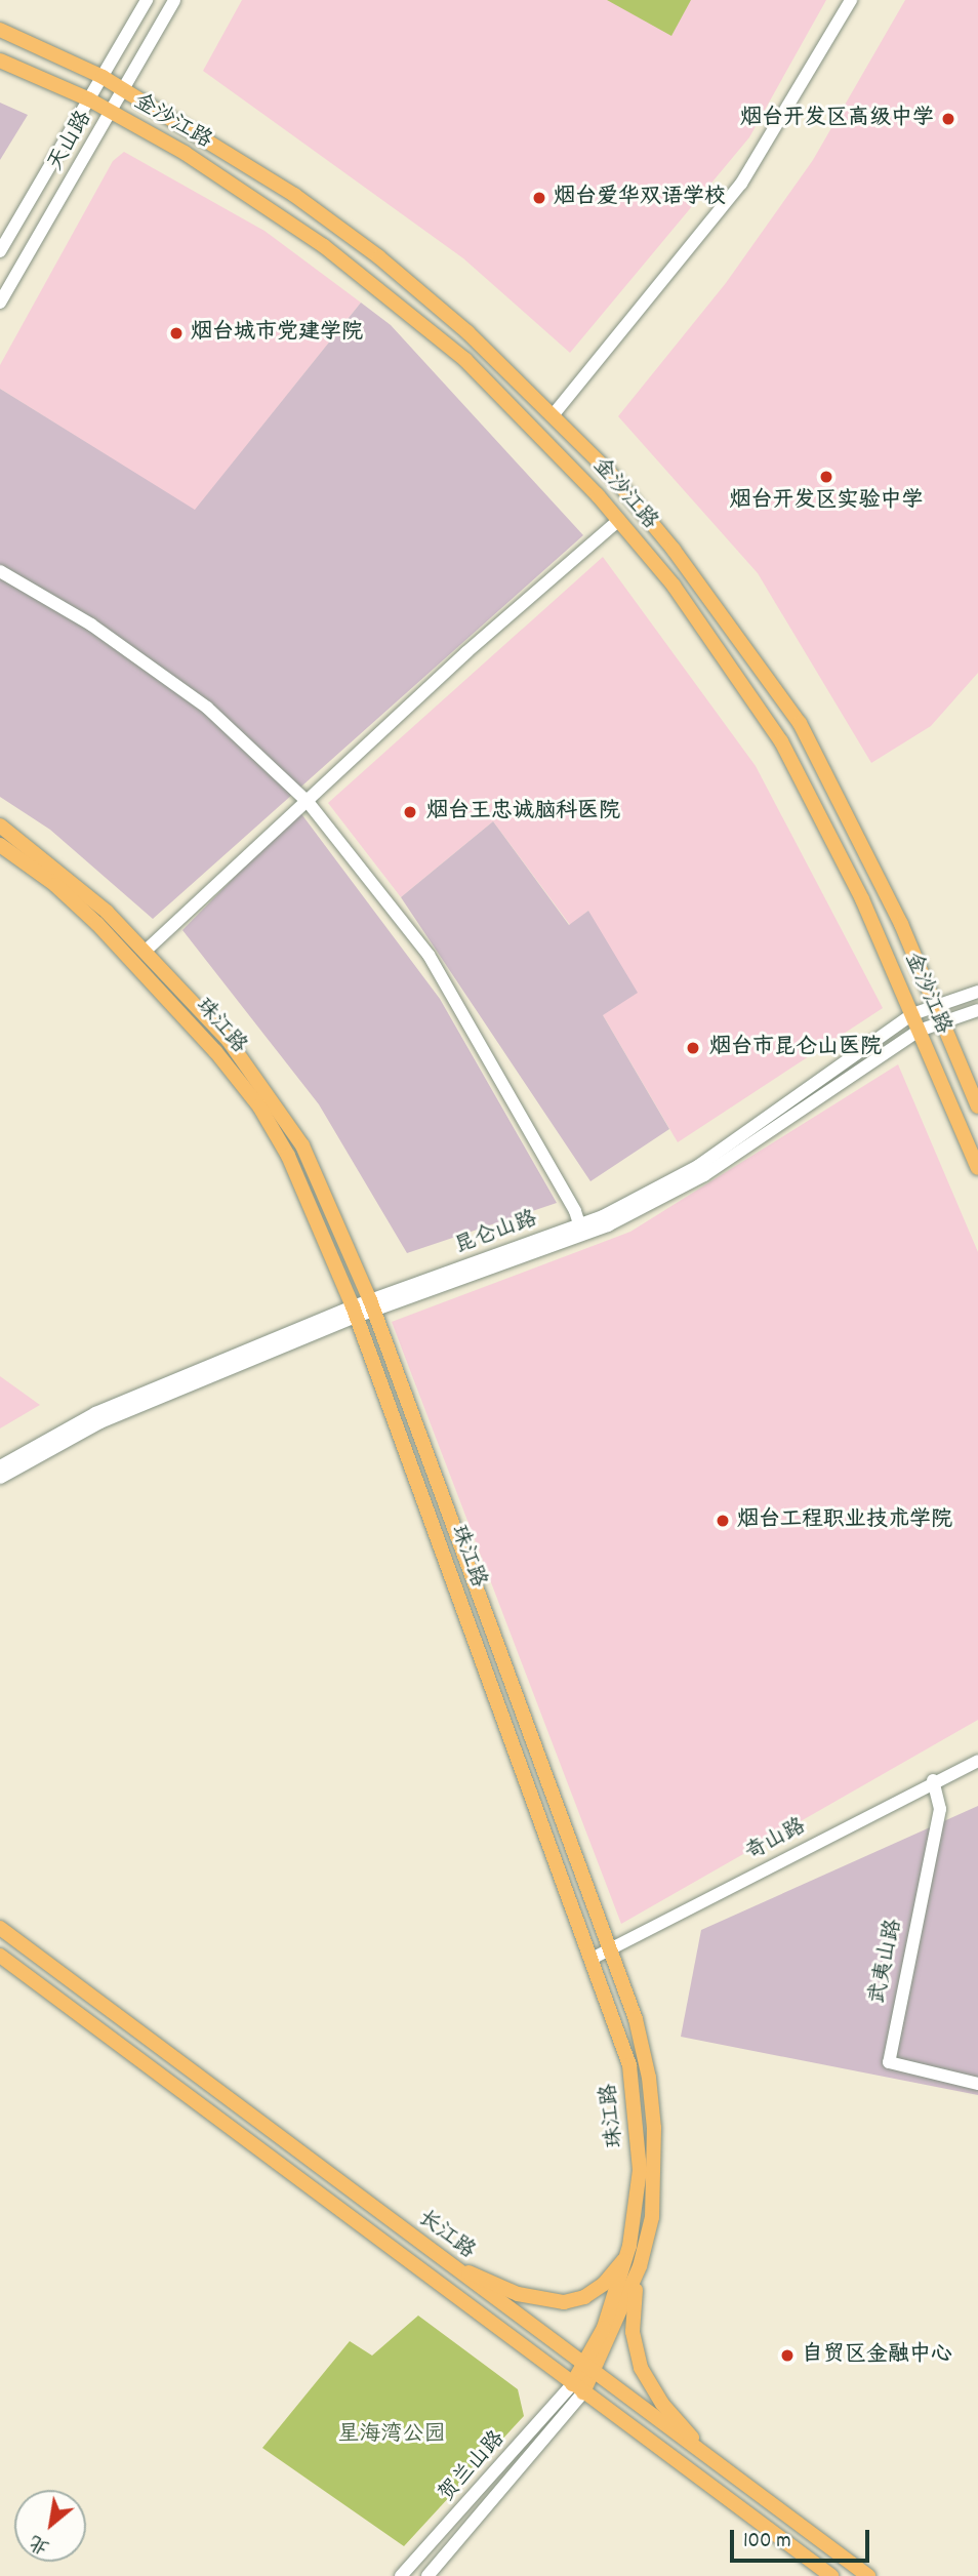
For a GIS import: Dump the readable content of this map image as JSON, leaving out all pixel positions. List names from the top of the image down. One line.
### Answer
{"streets":{"main road":["金沙江路","珠江路","长江路"],"street":["天山路","昆仑山路","奇山路","武夷山路","贺兰山路"]},"crossings":[["金沙江路","天山路"],["金沙江路","昆仑山路"],["珠江路","昆仑山路"],["珠江路","奇山路"],["珠江路","长江路"],["珠江路","贺兰山路"],["奇山路","武夷山路"],["长江路","贺兰山路"]],"parks":["星海湾公园"],"places":["烟台开发区高级中学","烟台爱华双语学校","烟台城市党建学院","烟台开发区实验中学","烟台王忠诚脑科医院","烟台市昆仑山医院","烟台工程职业技术学院","自贸区金融中心"],"scale_bar":"100 m","north":"bottom left"}
